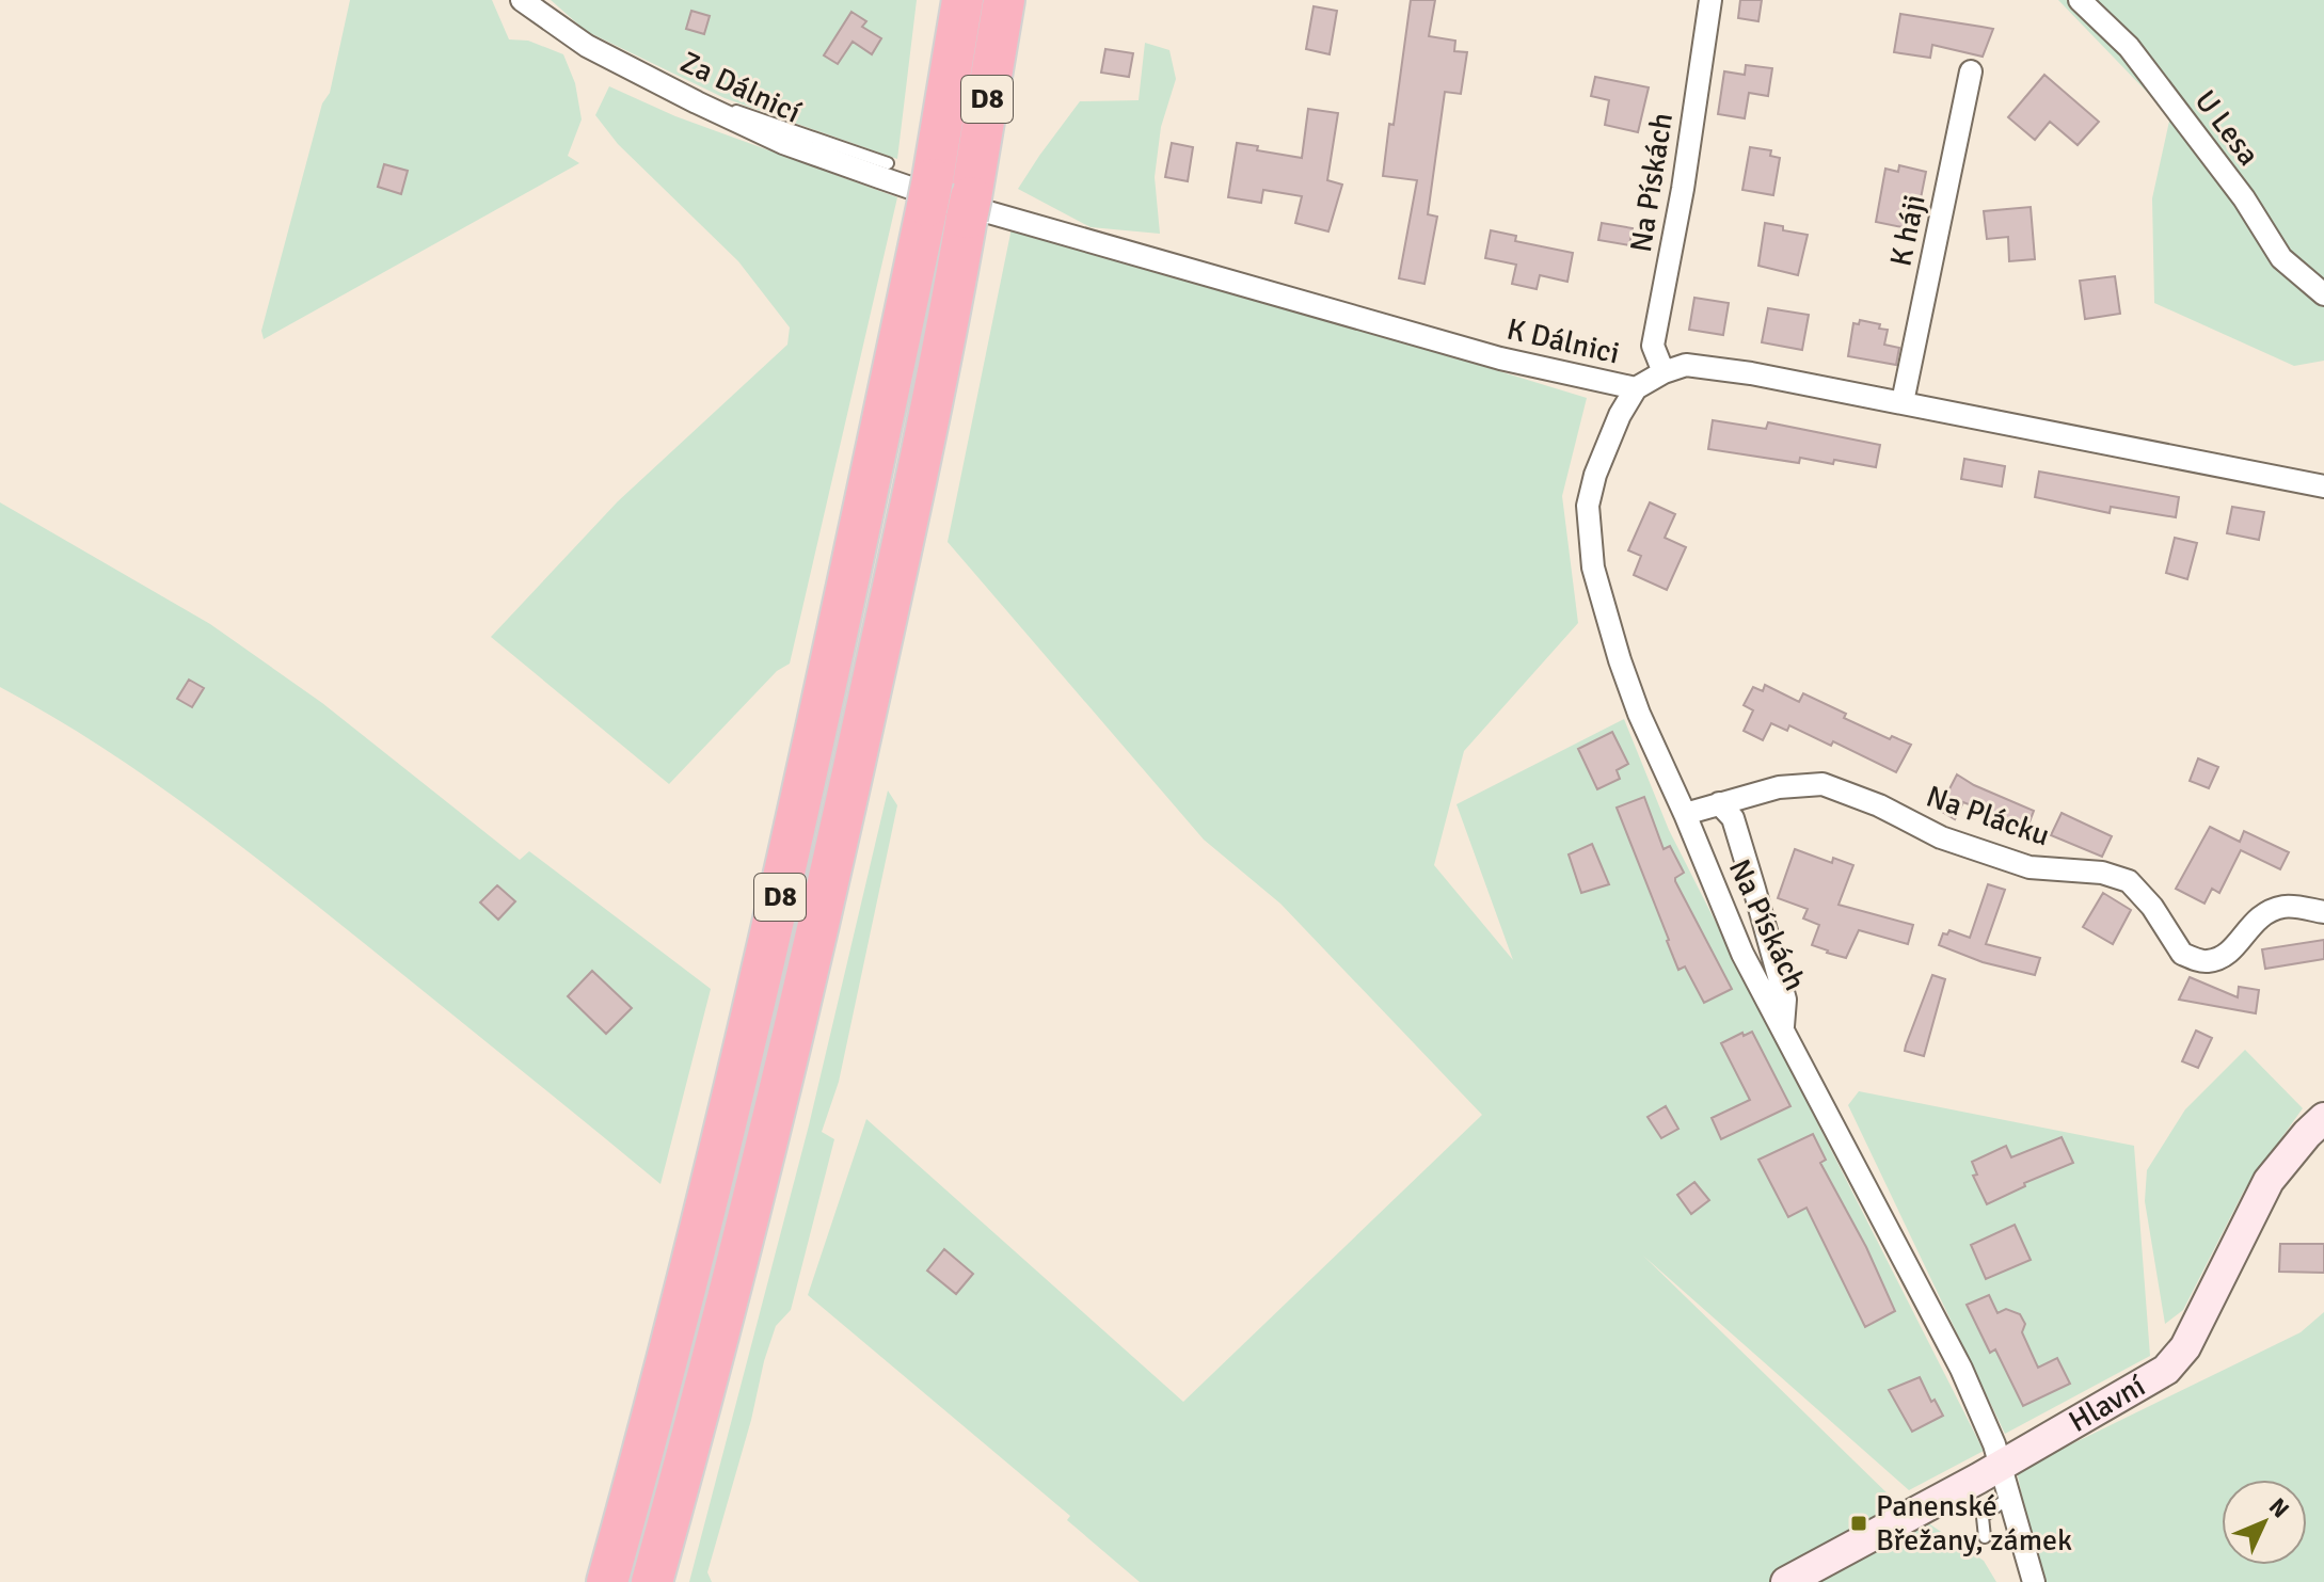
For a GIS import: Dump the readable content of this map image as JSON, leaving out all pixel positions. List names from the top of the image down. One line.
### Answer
{"streets":{"highway":["D8"],"street":["Za Dálnicí","U Lesa","Na Pískách","K háji","K Dálnici","Na Plácku","Hlavní"]},"crossings":[["Za Dálnicí","D8"],["Za Dálnicí","K Dálnici"],["D8","K Dálnici"],["Na Pískách","K Dálnici"],["Na Pískách","Na Plácku"],["Na Pískách","Hlavní"],["K háji","K Dálnici"]],"places":{"transit":["Panenské Břežany, zámek"]},"north":"top right"}
